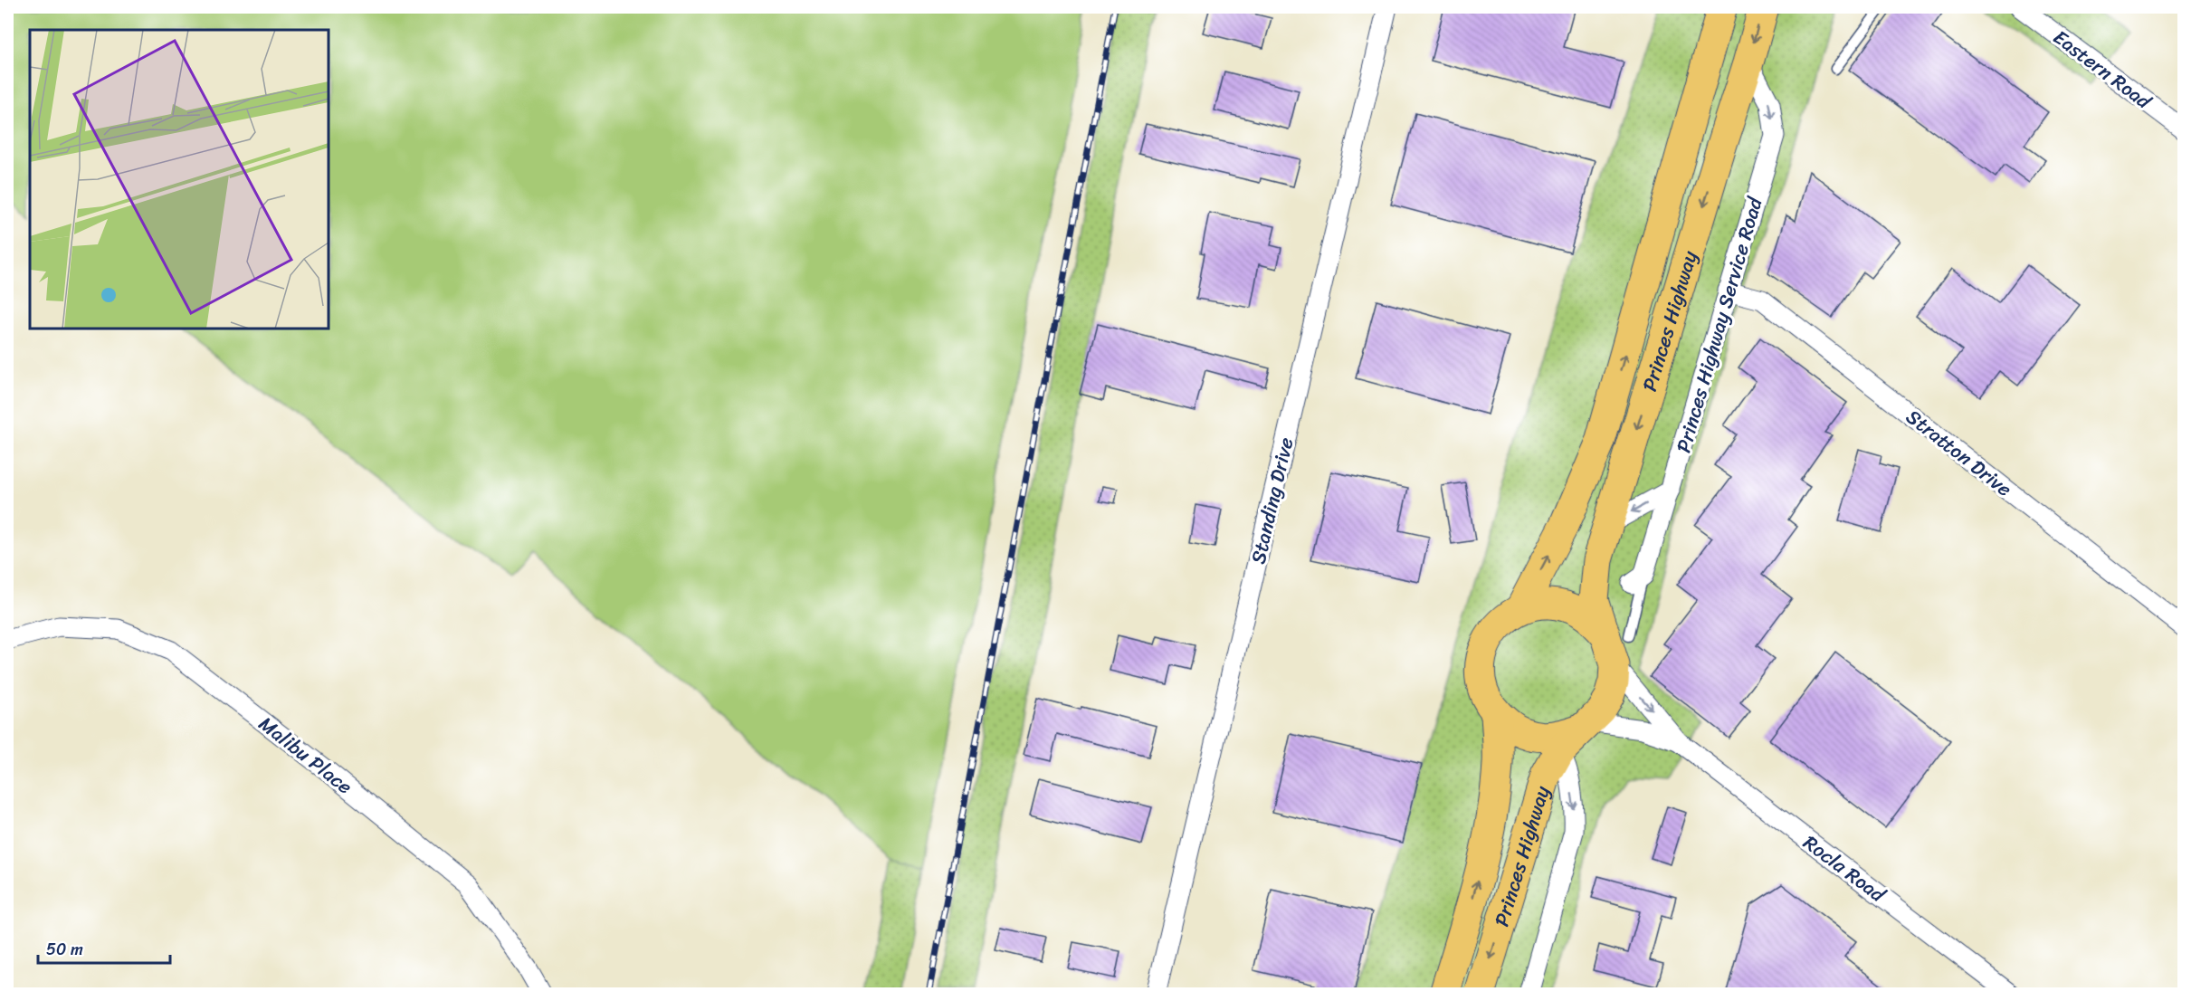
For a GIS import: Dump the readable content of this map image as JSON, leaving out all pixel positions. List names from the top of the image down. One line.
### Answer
{"streets":{"highway":["Princes Highway"],"street":["Eastern Road","Princes Highway Service Road","Stratton Drive","Standing Drive","Malibu Place","Rocla Road"]},"crossings":[["Princes Highway","Princes Highway Service Road"],["Princes Highway","Rocla Road"],["Princes Highway Service Road","Stratton Drive"]],"one_way":["Princes Highway Service Road"],"scale_bar":"50 m"}
